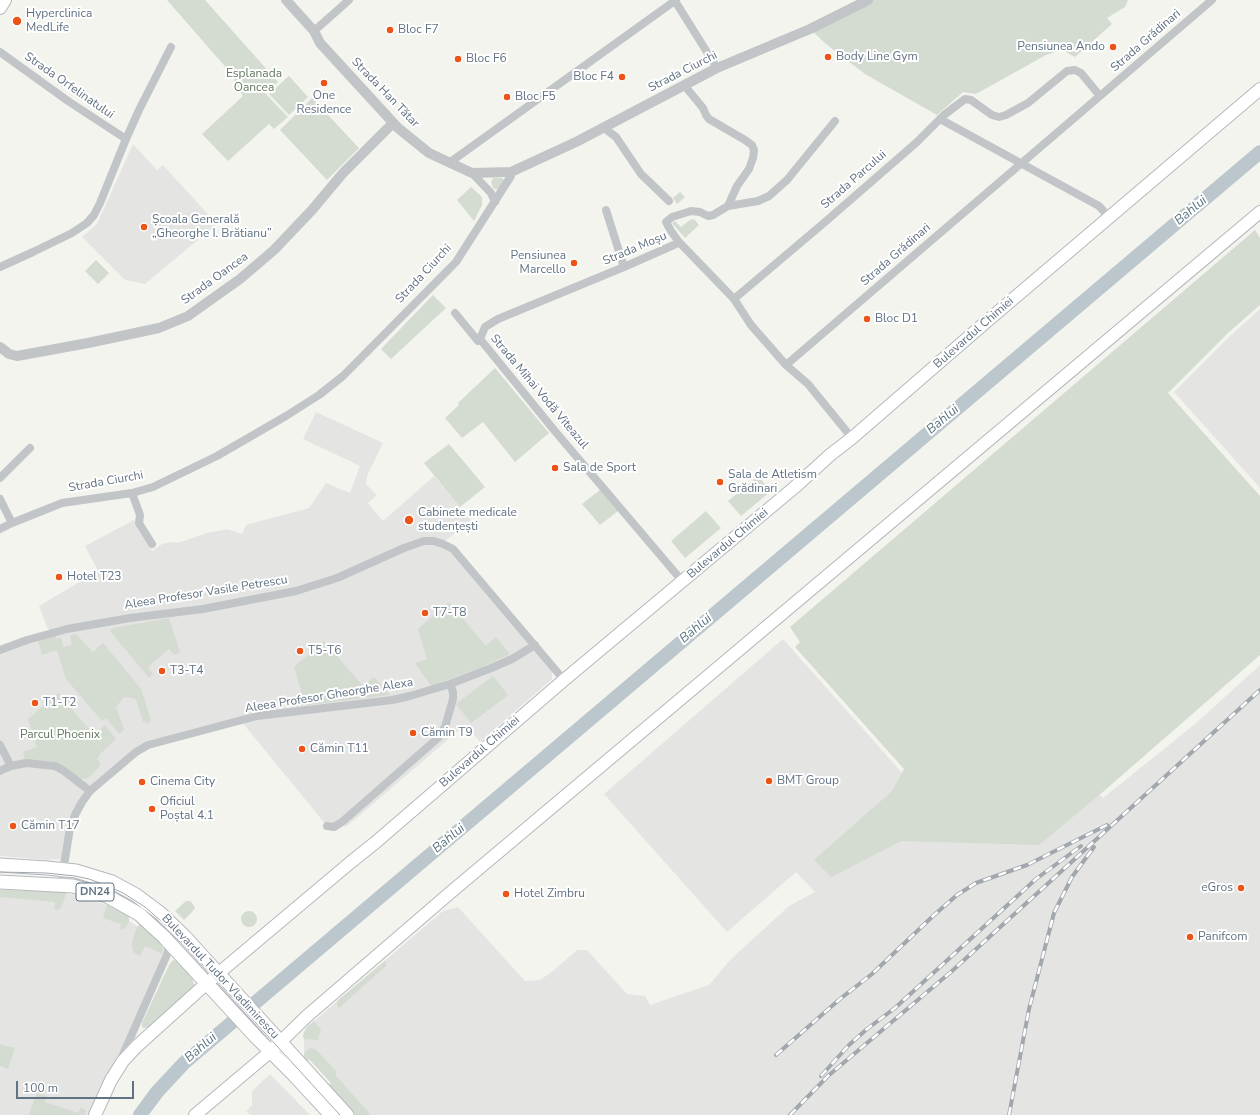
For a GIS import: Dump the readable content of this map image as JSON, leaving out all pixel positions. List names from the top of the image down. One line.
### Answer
{"streets":{"main road":["Bulevardul Chimiei","DN24","Bulevardul Tudor Vladimirescu"],"street":["Strada Grădinari","Strada Ciurchi","Strada Orfelinatului","Strada Han Tătar","Strada Parcului","Strada Moșu","Strada Oancea","Strada Mihai Vodă Viteazul","Aleea Profesor Vasile Petrescu","Aleea Profesor Gheorghe Alexa"]},"crossings":[["Strada Grădinari","Strada Parcului"],["Strada Ciurchi","Strada Han Tătar"],["Strada Han Tătar","Strada Oancea"],["Strada Moșu","Strada Mihai Vodă Viteazul"],["Bulevardul Chimiei","Strada Mihai Vodă Viteazul"],["Bulevardul Chimiei","Aleea Profesor Vasile Petrescu"],["Bulevardul Chimiei","Bulevardul Tudor Vladimirescu"],["Aleea Profesor Vasile Petrescu","Aleea Profesor Gheorghe Alexa"],["Aleea Profesor Gheorghe Alexa","Bulevardul Tudor Vladimirescu"]],"water":["Bahlui"],"parks":["Esplanada Oancea","Parcul Phoenix"],"places":["Hyperclinica MedLife","Bloc F7","Pensiunea Ando","Body Line Gym","Bloc F6","Bloc F4","One Residence","Bloc F5","Școala Generală „Gheorghe I. Brătianu”","Pensiunea Marcello","Bloc D1","Sala de Sport","Sala de Atletism Grădinari","Cabinete medicale studențești","Hotel T23","T7-T8","T5-T6","T3-T4","T1-T2","Cămin T9","Cămin T11","BMT Group","Cinema City","Oficiul Poștal 4.1","Cămin T17","eGros","Hotel Zimbru","Panifcom"],"scale_bar":"100 m"}
